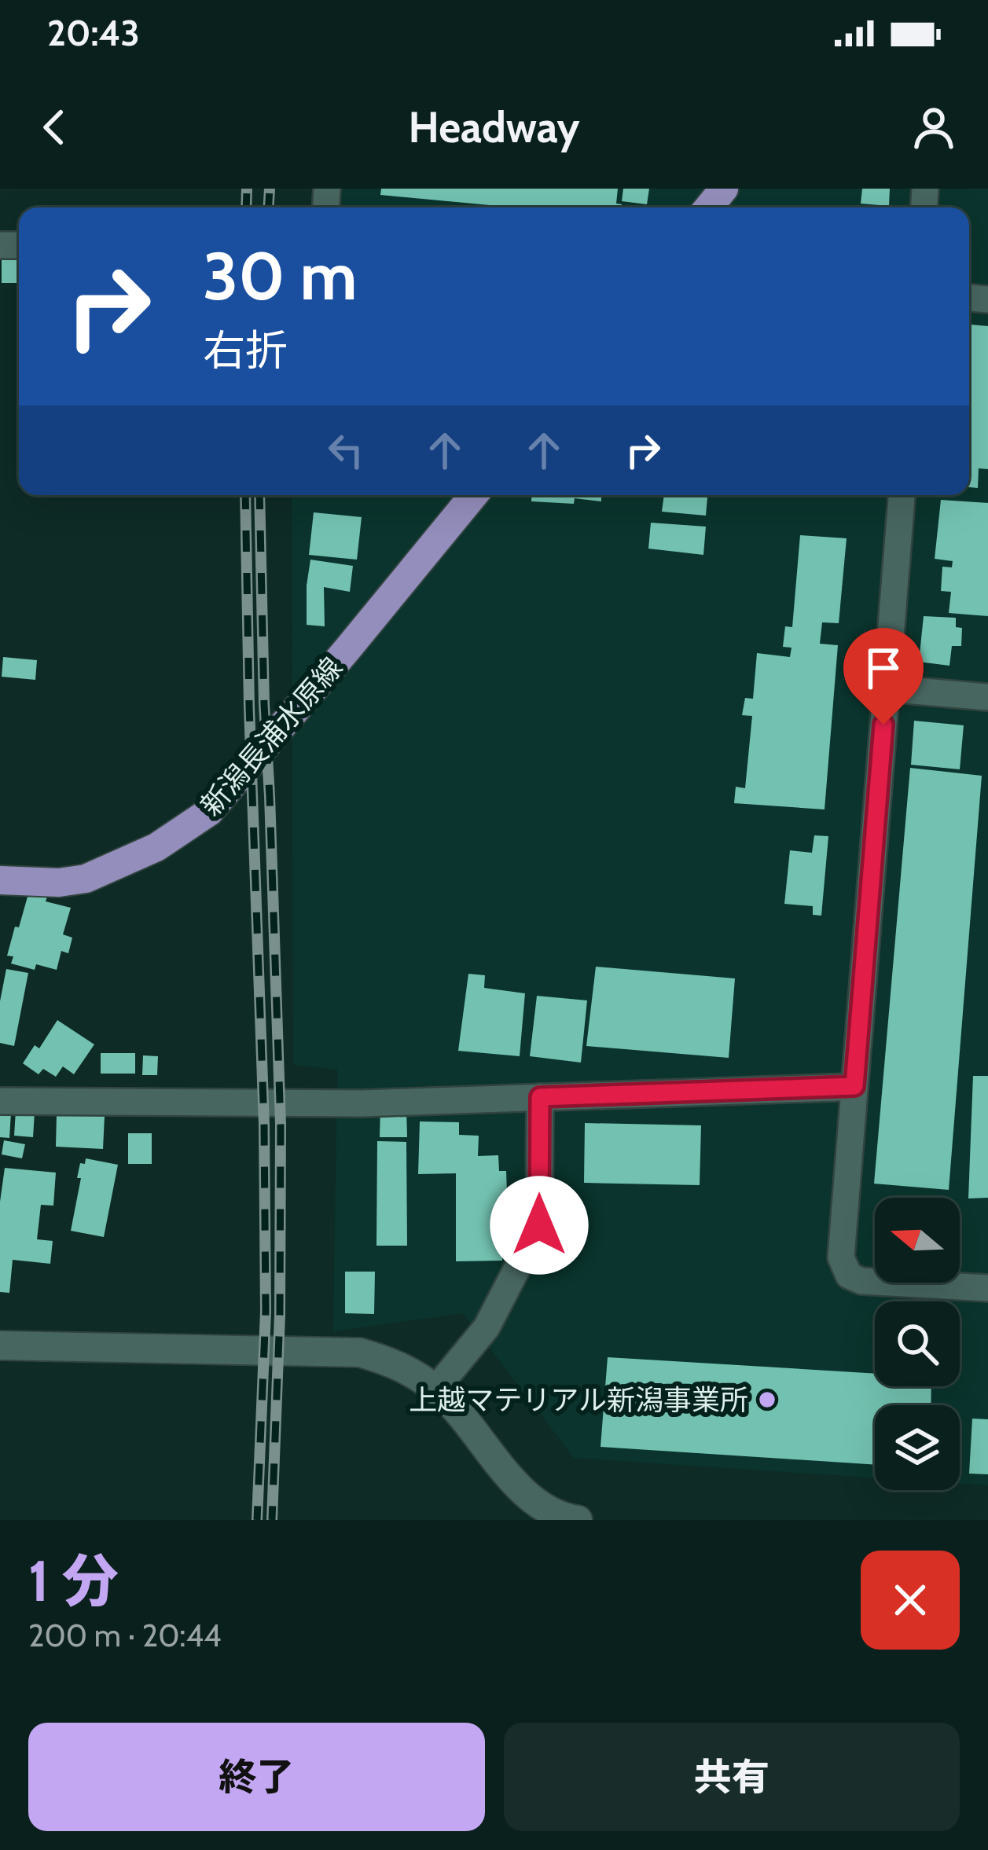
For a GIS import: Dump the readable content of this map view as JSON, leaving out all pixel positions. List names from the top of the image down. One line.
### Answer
{"streets":{"main road":["新潟長浦水原線"]},"places":["上越マテリアル新潟事業所"],"north":"left","page":{"status":"20:43","header":"Headway","turn":["30 m","右折"],"heading":["1 分","200 m · 20:44"],"buttons":["終了","共有"]}}
